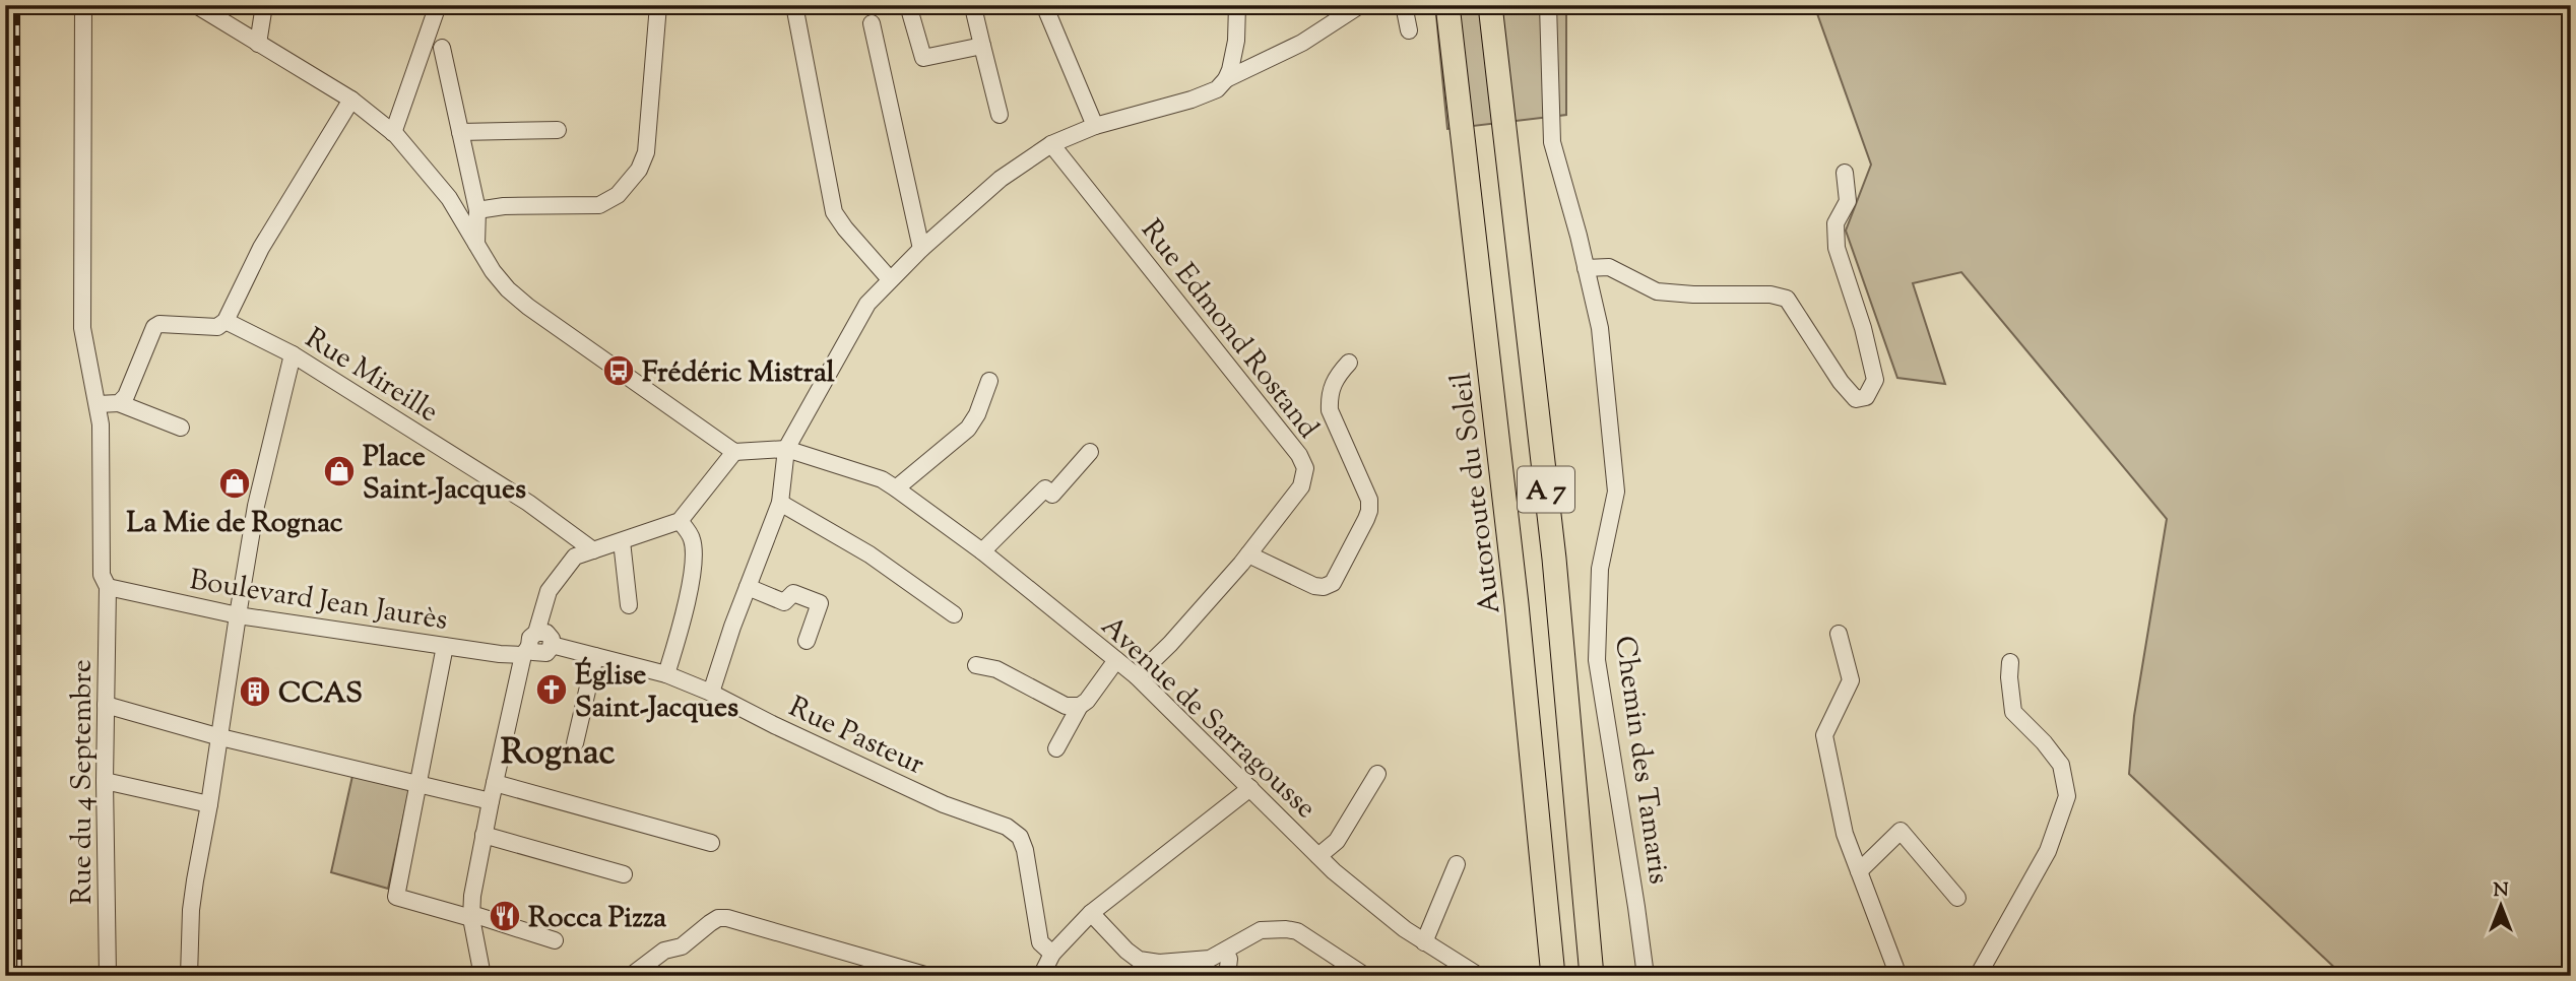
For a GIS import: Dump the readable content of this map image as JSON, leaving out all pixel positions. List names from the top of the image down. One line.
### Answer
{"streets":{"highway":["A 7","Autoroute du Soleil"],"street":["Rue Edmond Rostand","Rue Mireille","Boulevard Jean Jaurès","Avenue de Sarragousse","Rue Pasteur","Chemin des Tamaris","Rue du 4 Septembre"]},"crossings":[["Rue Edmond Rostand","Avenue de Sarragousse"],["Boulevard Jean Jaurès","Rue Pasteur"],["Boulevard Jean Jaurès","Rue du 4 Septembre"]],"districts":["Rognac"],"places":{"bus stop":["Frédéric Mistral"],"shop":["Place Saint-Jacques","La Mie de Rognac"],"church":["Église Saint-Jacques"],"building":["CCAS"],"restaurant":["Rocca Pizza"]},"north":"top"}
